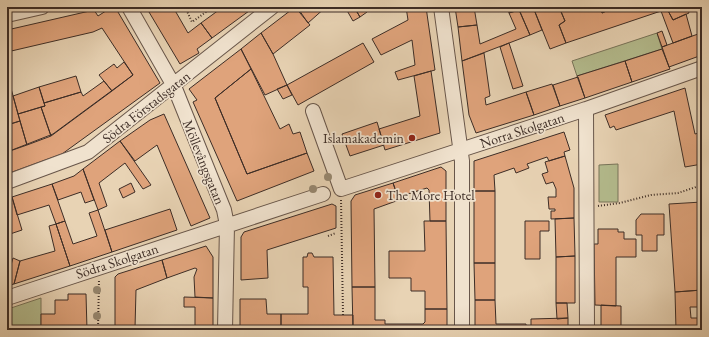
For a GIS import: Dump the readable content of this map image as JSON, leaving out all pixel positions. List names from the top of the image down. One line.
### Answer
{"streets":{"street":["Södra Förstadsgatan","Norra Skolgatan","Möllevångsgatan","Södra Skolgatan"]},"crossings":[["Södra Förstadsgatan","Möllevångsgatan"],["Möllevångsgatan","Södra Skolgatan"]],"places":["Islamakademin","The More Hotel"]}
